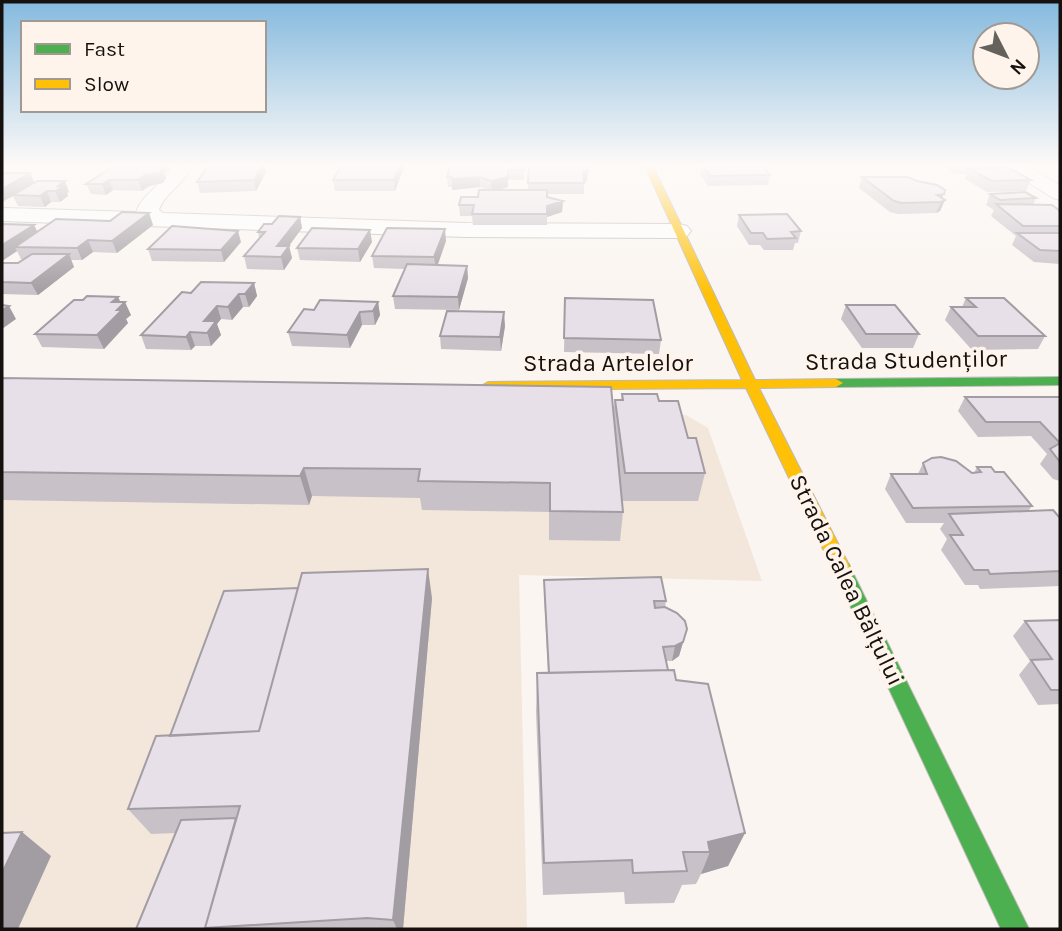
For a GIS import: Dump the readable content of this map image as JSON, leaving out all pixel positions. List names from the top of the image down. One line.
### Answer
{"streets":{"main road":["Strada Studenților","Strada Artelelor","Strada Calea Bălțului"]},"crossings":[["Strada Studenților","Strada Artelelor"],["Strada Studenților","Strada Calea Bălțului"],["Strada Artelelor","Strada Calea Bălțului"]],"legend":["Fast","Slow"],"north":"bottom right"}
